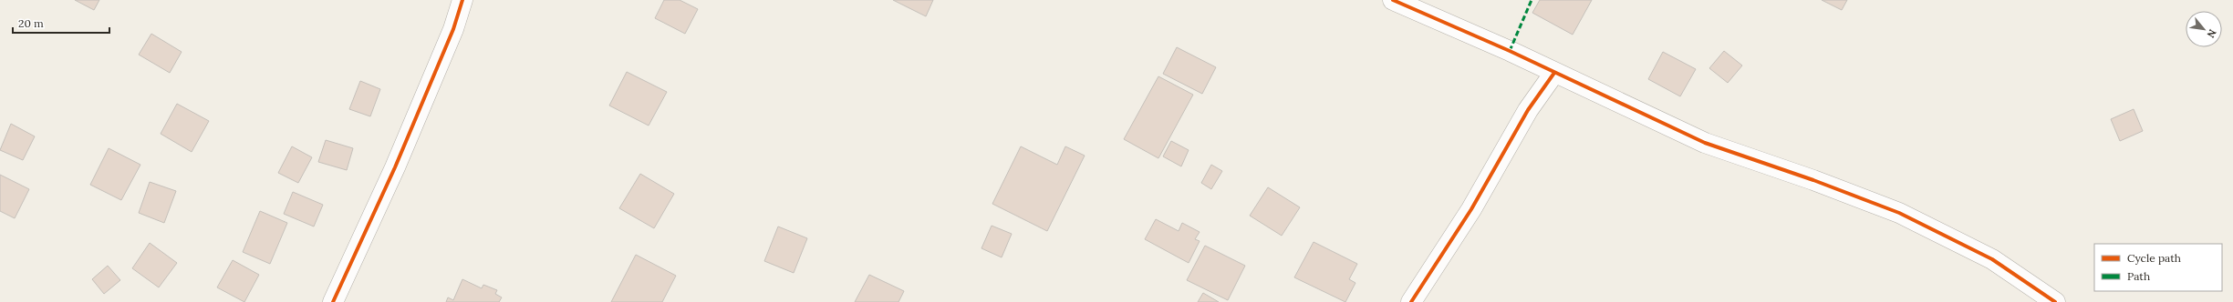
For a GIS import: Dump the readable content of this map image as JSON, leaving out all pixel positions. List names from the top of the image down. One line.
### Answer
{"legend":["Cycle path","Path"],"scale_bar":"20 m","north":"bottom right"}
